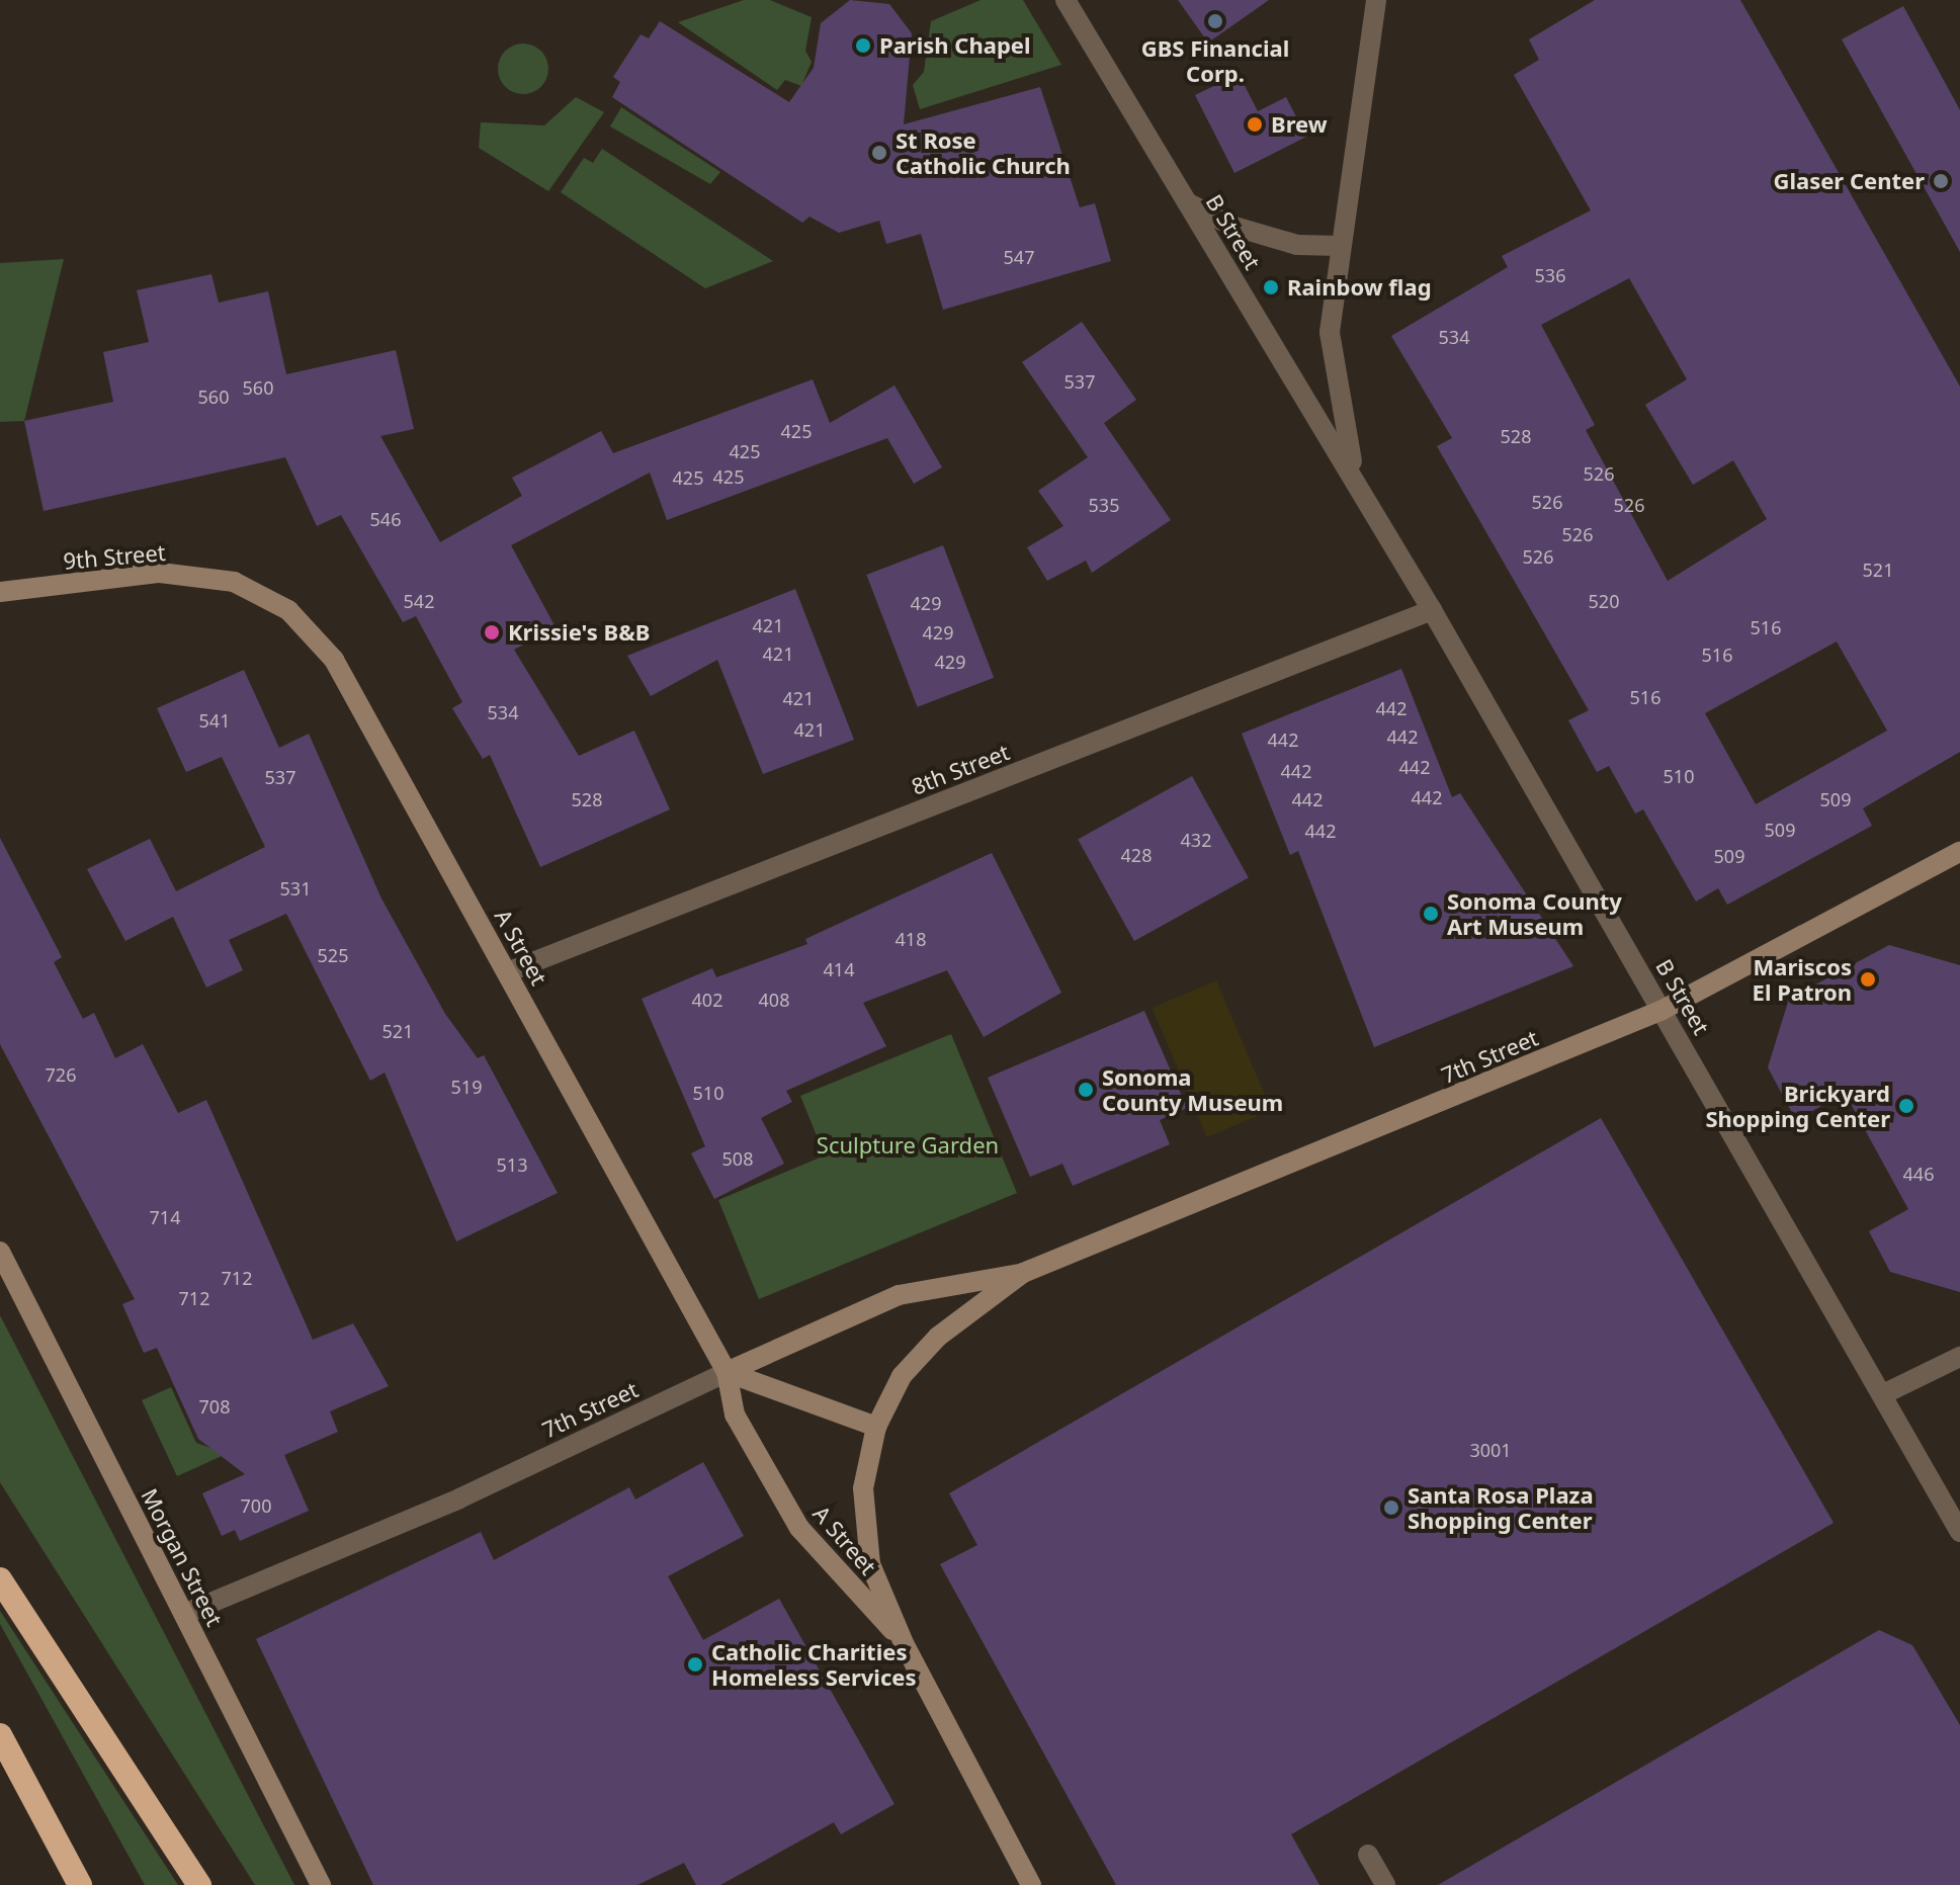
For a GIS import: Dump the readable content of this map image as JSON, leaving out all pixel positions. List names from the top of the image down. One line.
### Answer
{"streets":{"street":["B Street","9th Street","8th Street","A Street","7th Street","Morgan Street"]},"crossings":[["B Street","8th Street"],["B Street","7th Street"],["9th Street","A Street"],["8th Street","A Street"],["A Street","7th Street"],["7th Street","Morgan Street"]],"parks":["Sculpture Garden"],"places":["GBS Financial Corp.","Parish Chapel","Brew","St Rose Catholic Church","Glaser Center","Rainbow flag","Krissie's B&B","Sonoma County Art Museum","Mariscos El Patron","Sonoma County Museum","Brickyard Shopping Center","Santa Rosa Plaza Shopping Center","Catholic Charities Homeless Services"],"house_numbers":["547","536","534","537","560","560","425","528","425","526","425","425","526","535","526","546","526","526","521","542","520","429","421","516","429","421","516","429","516","421","442","534","541","421","442","442","442","442","510","537","442","528","442","509","509","442","432","428","509","531","418","525","414","402","408","521","726","519","510","508","513","446","714","712","712","708","3001","700"]}
